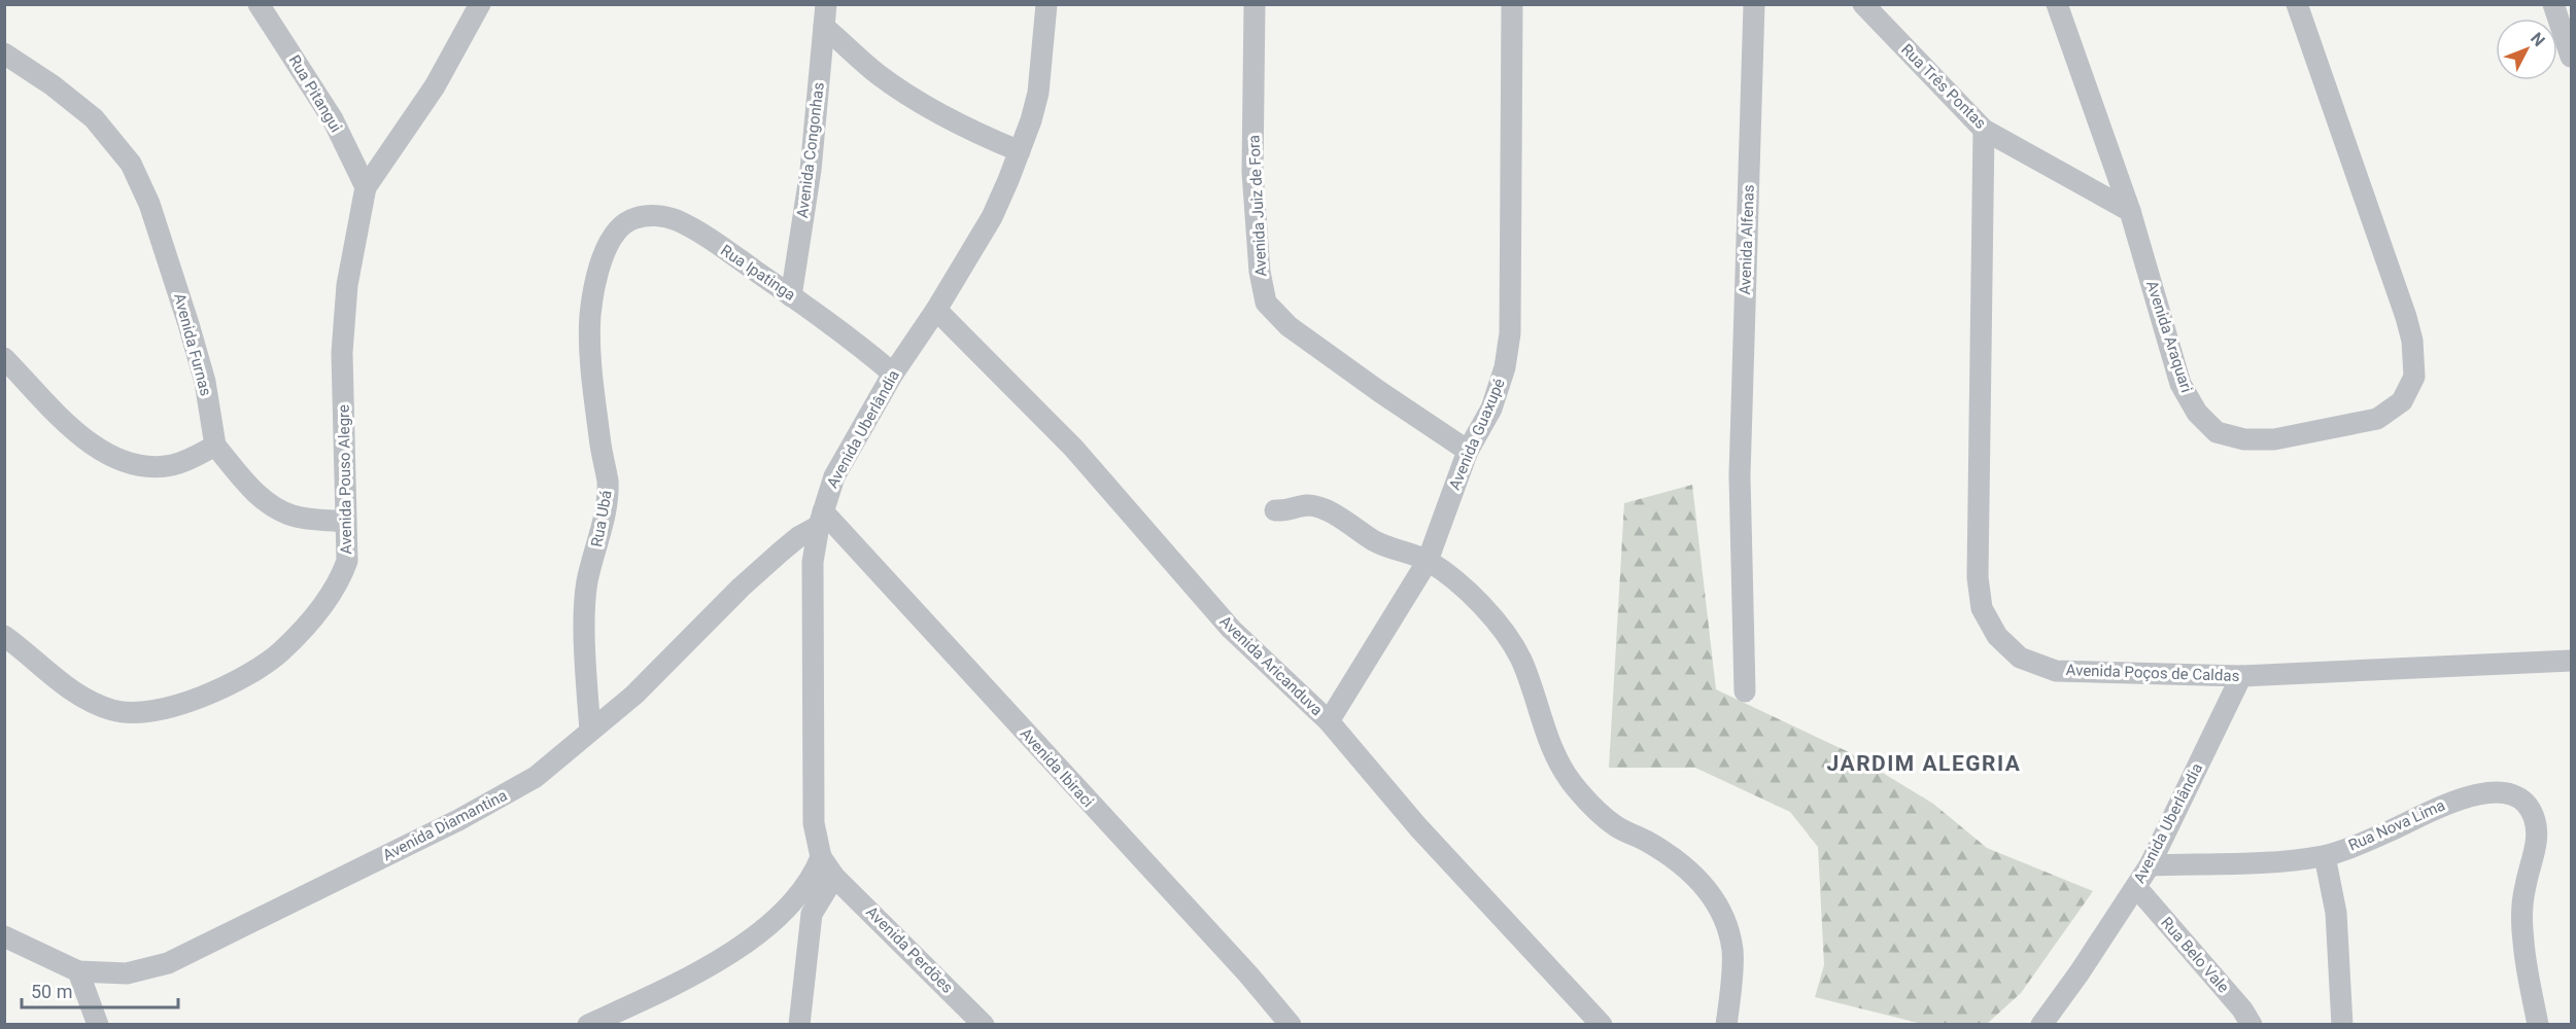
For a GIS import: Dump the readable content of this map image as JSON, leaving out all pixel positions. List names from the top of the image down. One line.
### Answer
{"streets":{"street":["Rua Três Pontas","Rua Pitangui","Avenida Congonhas","Avenida Juiz de Fora","Avenida Alfenas","Rua Ipatinga","Avenida Araquari","Avenida Furnas","Avenida Uberlândia","Avenida Guaxupé","Avenida Pouso Alegre","Rua Ubá","Avenida Aricanduva","Avenida Poços de Caldas","Avenida Ibiraci","Avenida Diamantina","Rua Nova Lima","Avenida Perdões","Rua Belo Vale"]},"crossings":[["Rua Três Pontas","Avenida Araquari"],["Rua Três Pontas","Avenida Poços de Caldas"],["Rua Pitangui","Avenida Pouso Alegre"],["Avenida Congonhas","Rua Ipatinga"],["Avenida Juiz de Fora","Avenida Guaxupé"],["Rua Ipatinga","Avenida Uberlândia"],["Rua Ipatinga","Rua Ubá"],["Avenida Uberlândia","Avenida Aricanduva"],["Avenida Uberlândia","Avenida Poços de Caldas"],["Avenida Uberlândia","Avenida Ibiraci"],["Avenida Uberlândia","Avenida Diamantina"],["Avenida Uberlândia","Rua Nova Lima"],["Avenida Uberlândia","Avenida Perdões"],["Avenida Uberlândia","Rua Belo Vale"],["Avenida Guaxupé","Avenida Aricanduva"],["Rua Ubá","Avenida Diamantina"],["Avenida Ibiraci","Avenida Diamantina"]],"districts":["JARDIM ALEGRIA"],"scale_bar":"50 m","north":"top right"}
